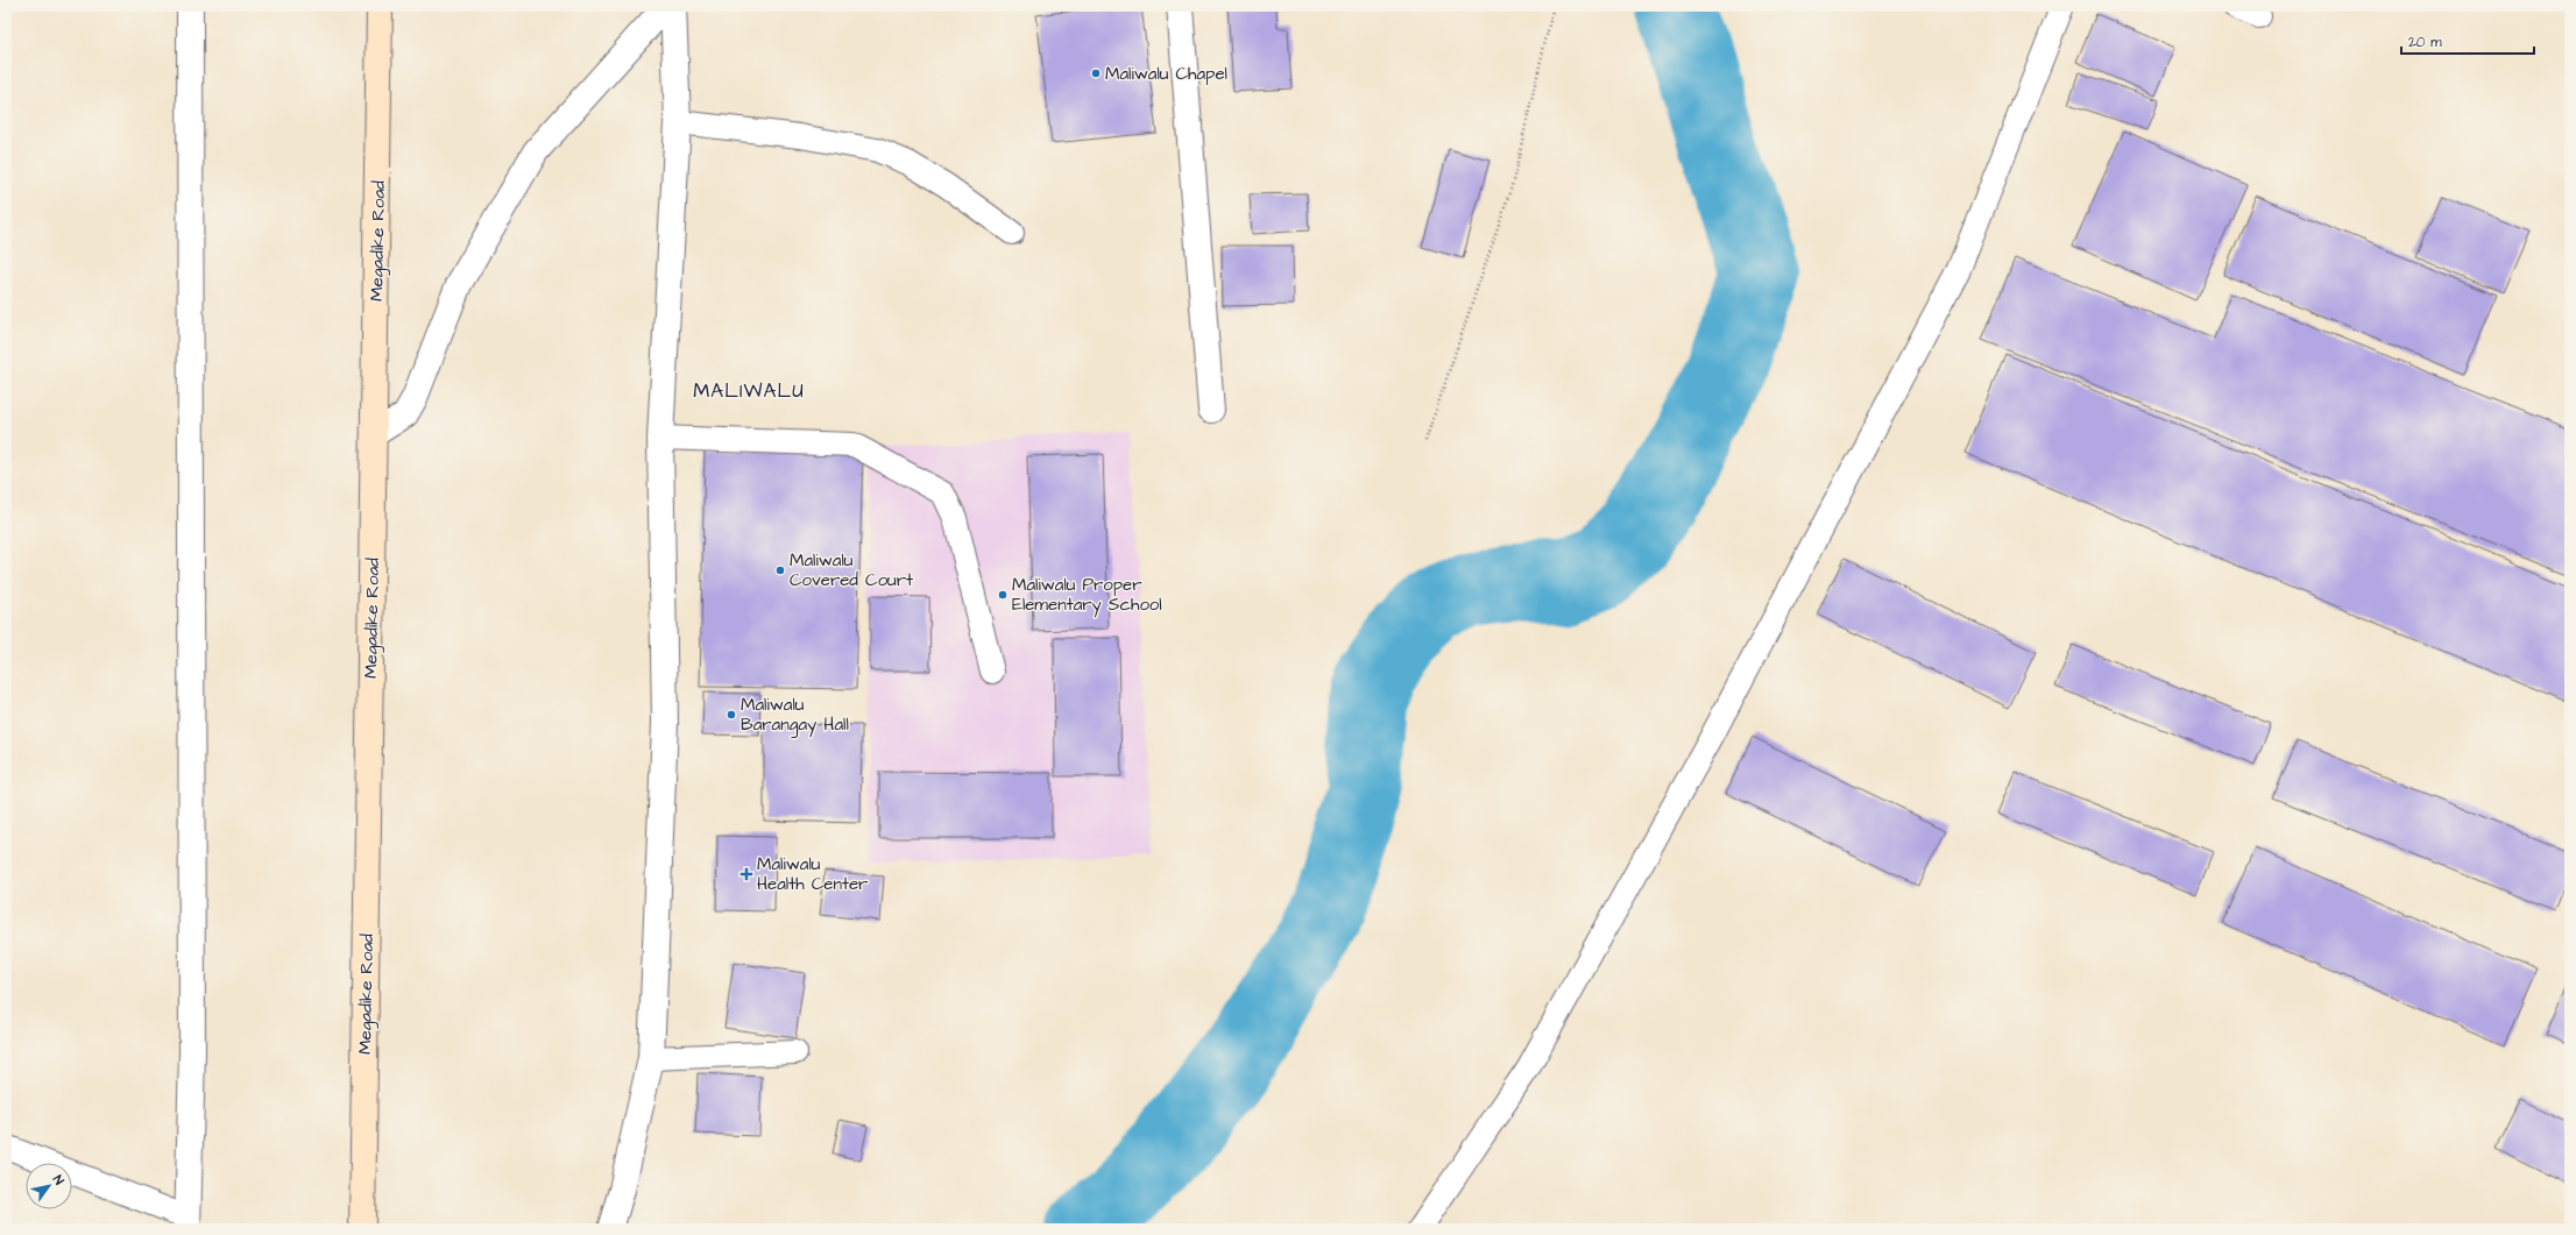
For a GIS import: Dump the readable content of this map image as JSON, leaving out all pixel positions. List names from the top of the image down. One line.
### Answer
{"streets":{"main road":["Megadike Road"]},"districts":["MALIWALU"],"places":{"other":["Maliwalu Chapel","Maliwalu Covered Court","Maliwalu Proper Elementary School","Maliwalu Barangay Hall"],"health":["Maliwalu Health Center"]},"scale_bar":"20 m","north":"top right"}
